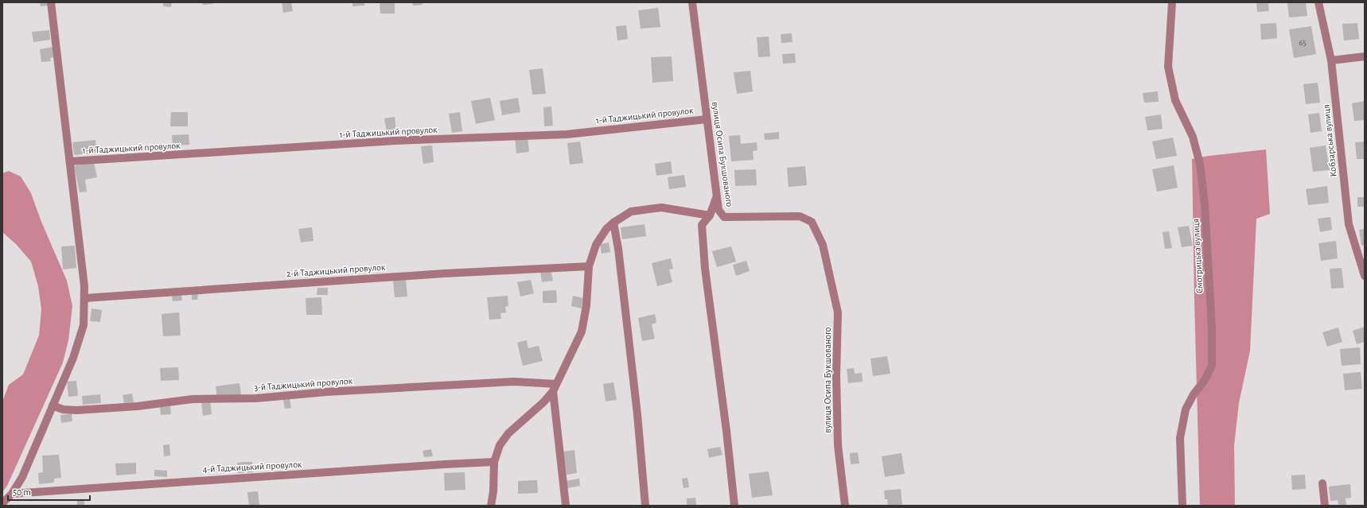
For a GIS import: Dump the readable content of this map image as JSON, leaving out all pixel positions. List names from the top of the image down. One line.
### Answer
{"streets":{"street":["1-й Таджицький провулок","Кобзарська вулиця","вулиця Осипа Букшованого","Смотрицька вулиця","2-й Таджицький провулок","3-й Таджицький провулок","4-й Таджицький провулок"]},"crossings":[["1-й Таджицький провулок","вулиця Осипа Букшованого"]],"house_numbers":["65"],"scale_bar":"50 m"}
